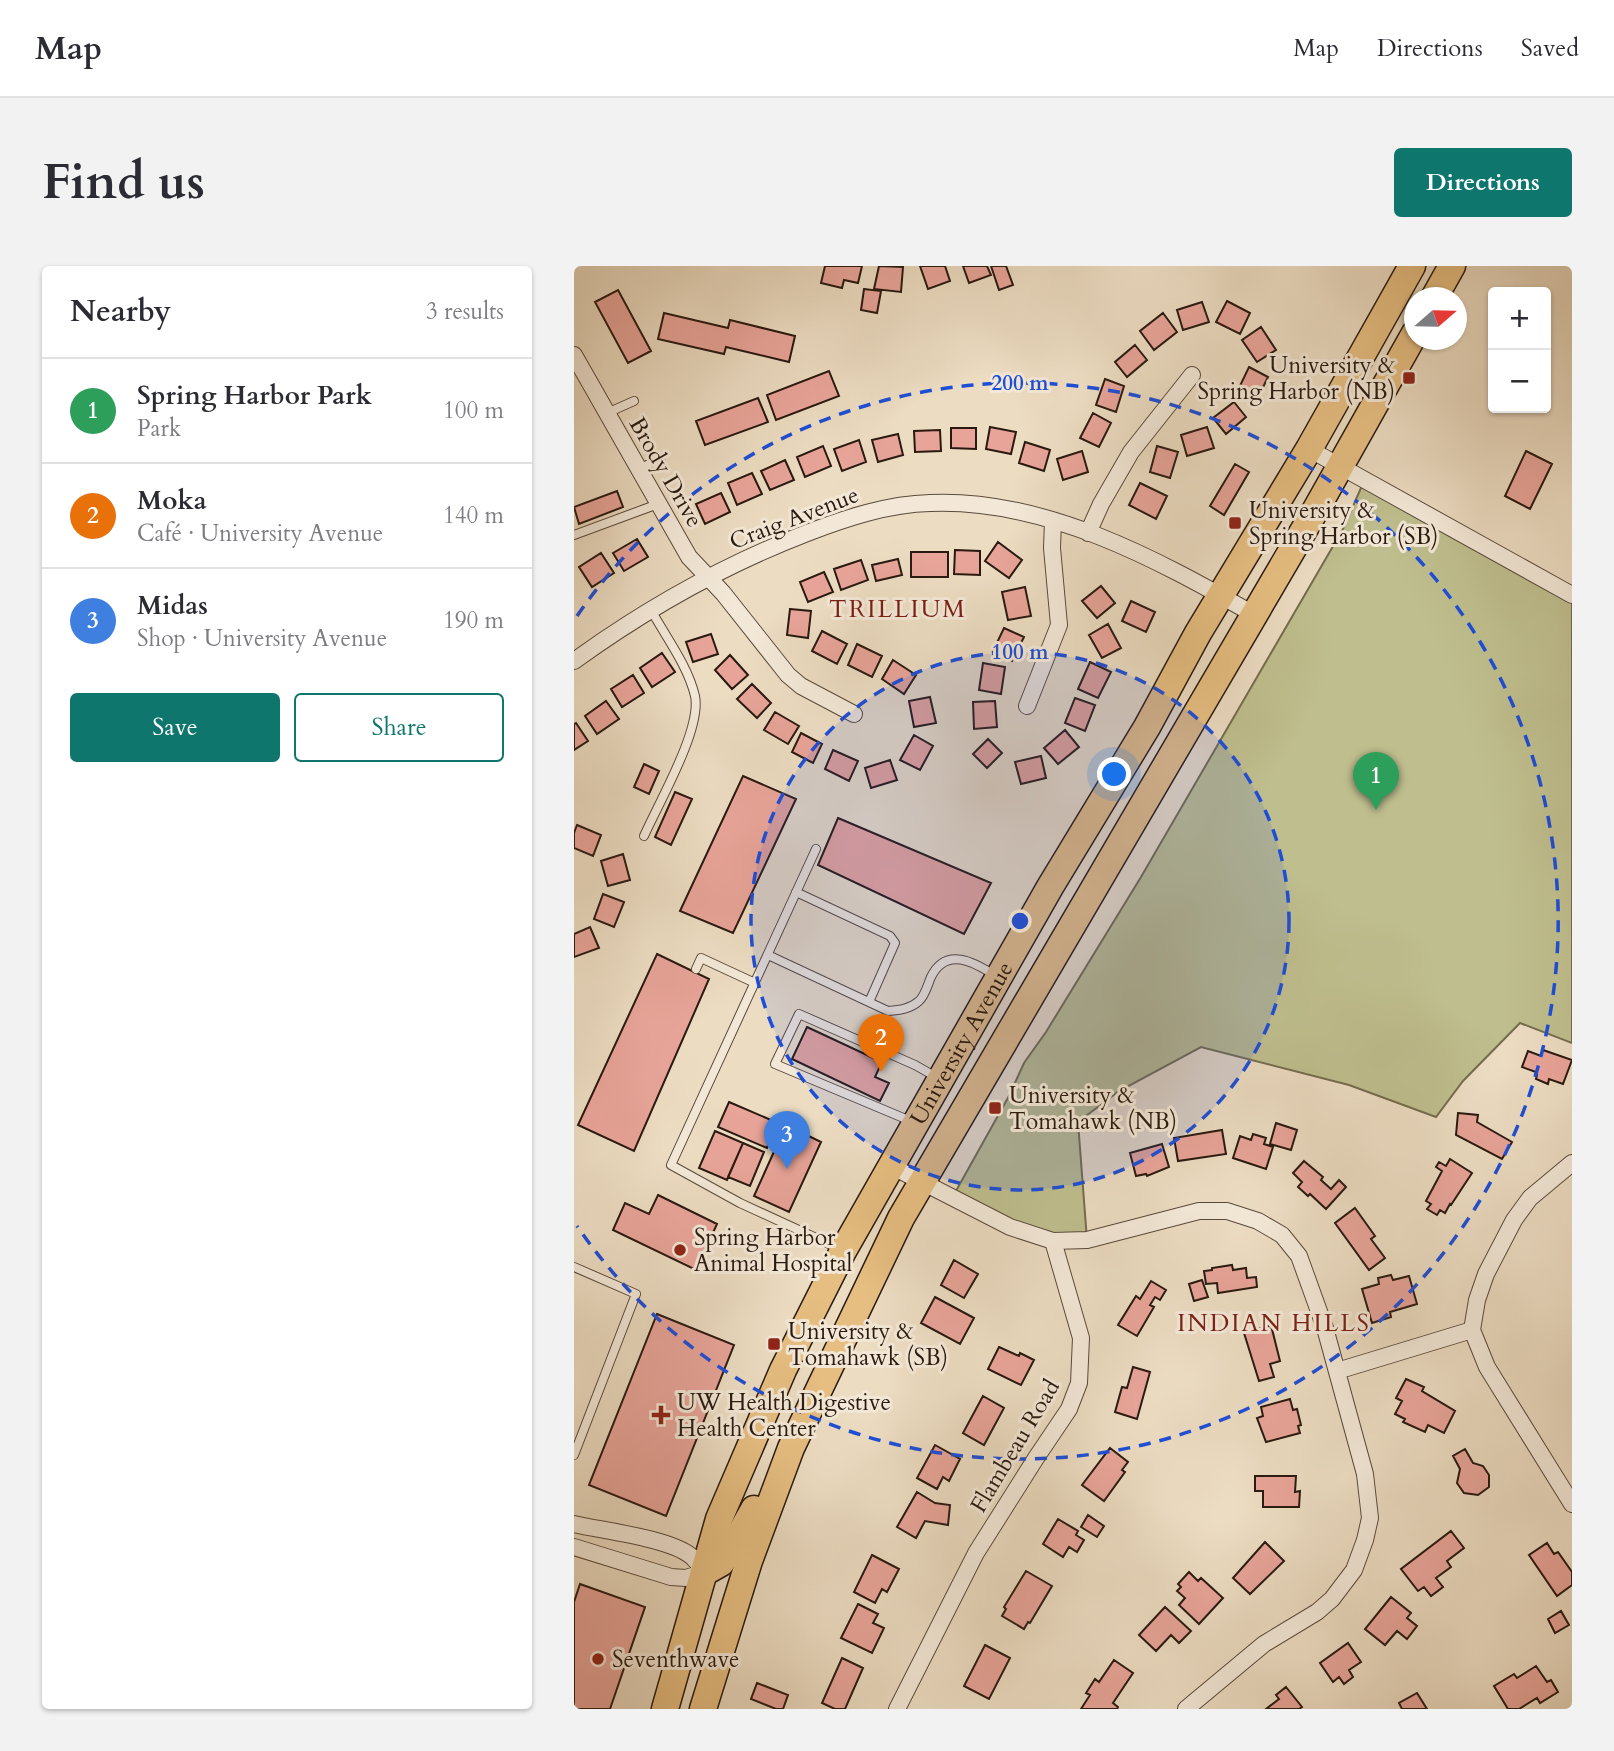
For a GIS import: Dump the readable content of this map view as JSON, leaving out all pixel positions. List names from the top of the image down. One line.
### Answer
{"streets":{"main road":["University Avenue"],"street":["Brody Drive","Craig Avenue","Flambeau Road"]},"crossings":[["Brody Drive","Craig Avenue"],["Craig Avenue","University Avenue"]],"districts":["TRILLIUM","INDIAN HILLS"],"places":{"transit":["University & Spring Harbor (NB)","University & Spring Harbor (SB)","University & Tomahawk (NB)","University & Tomahawk (SB)"],"other":["Spring Harbor Animal Hospital","Seventhwave"],"health":["UW Health Digestive Health Center"]},"north":"right","page":{"header":"Map","nav":["Map","Directions","Saved"],"buttons":["Directions",["Save","Share"]],"title":"Find us","heading":["Nearby","3 results"],"map_buttons":["+","−"],"list":[{"mark":"1","name":"Spring Harbor Park","note":"Park","value":"100 m"},{"mark":"2","name":"Moka","note":"Café · University Avenue","value":"140 m"},{"mark":"3","name":"Midas","note":"Shop · University Avenue","value":"190 m"}],"pins":["1","2","3"]},"rings":["200 m","100 m"]}
